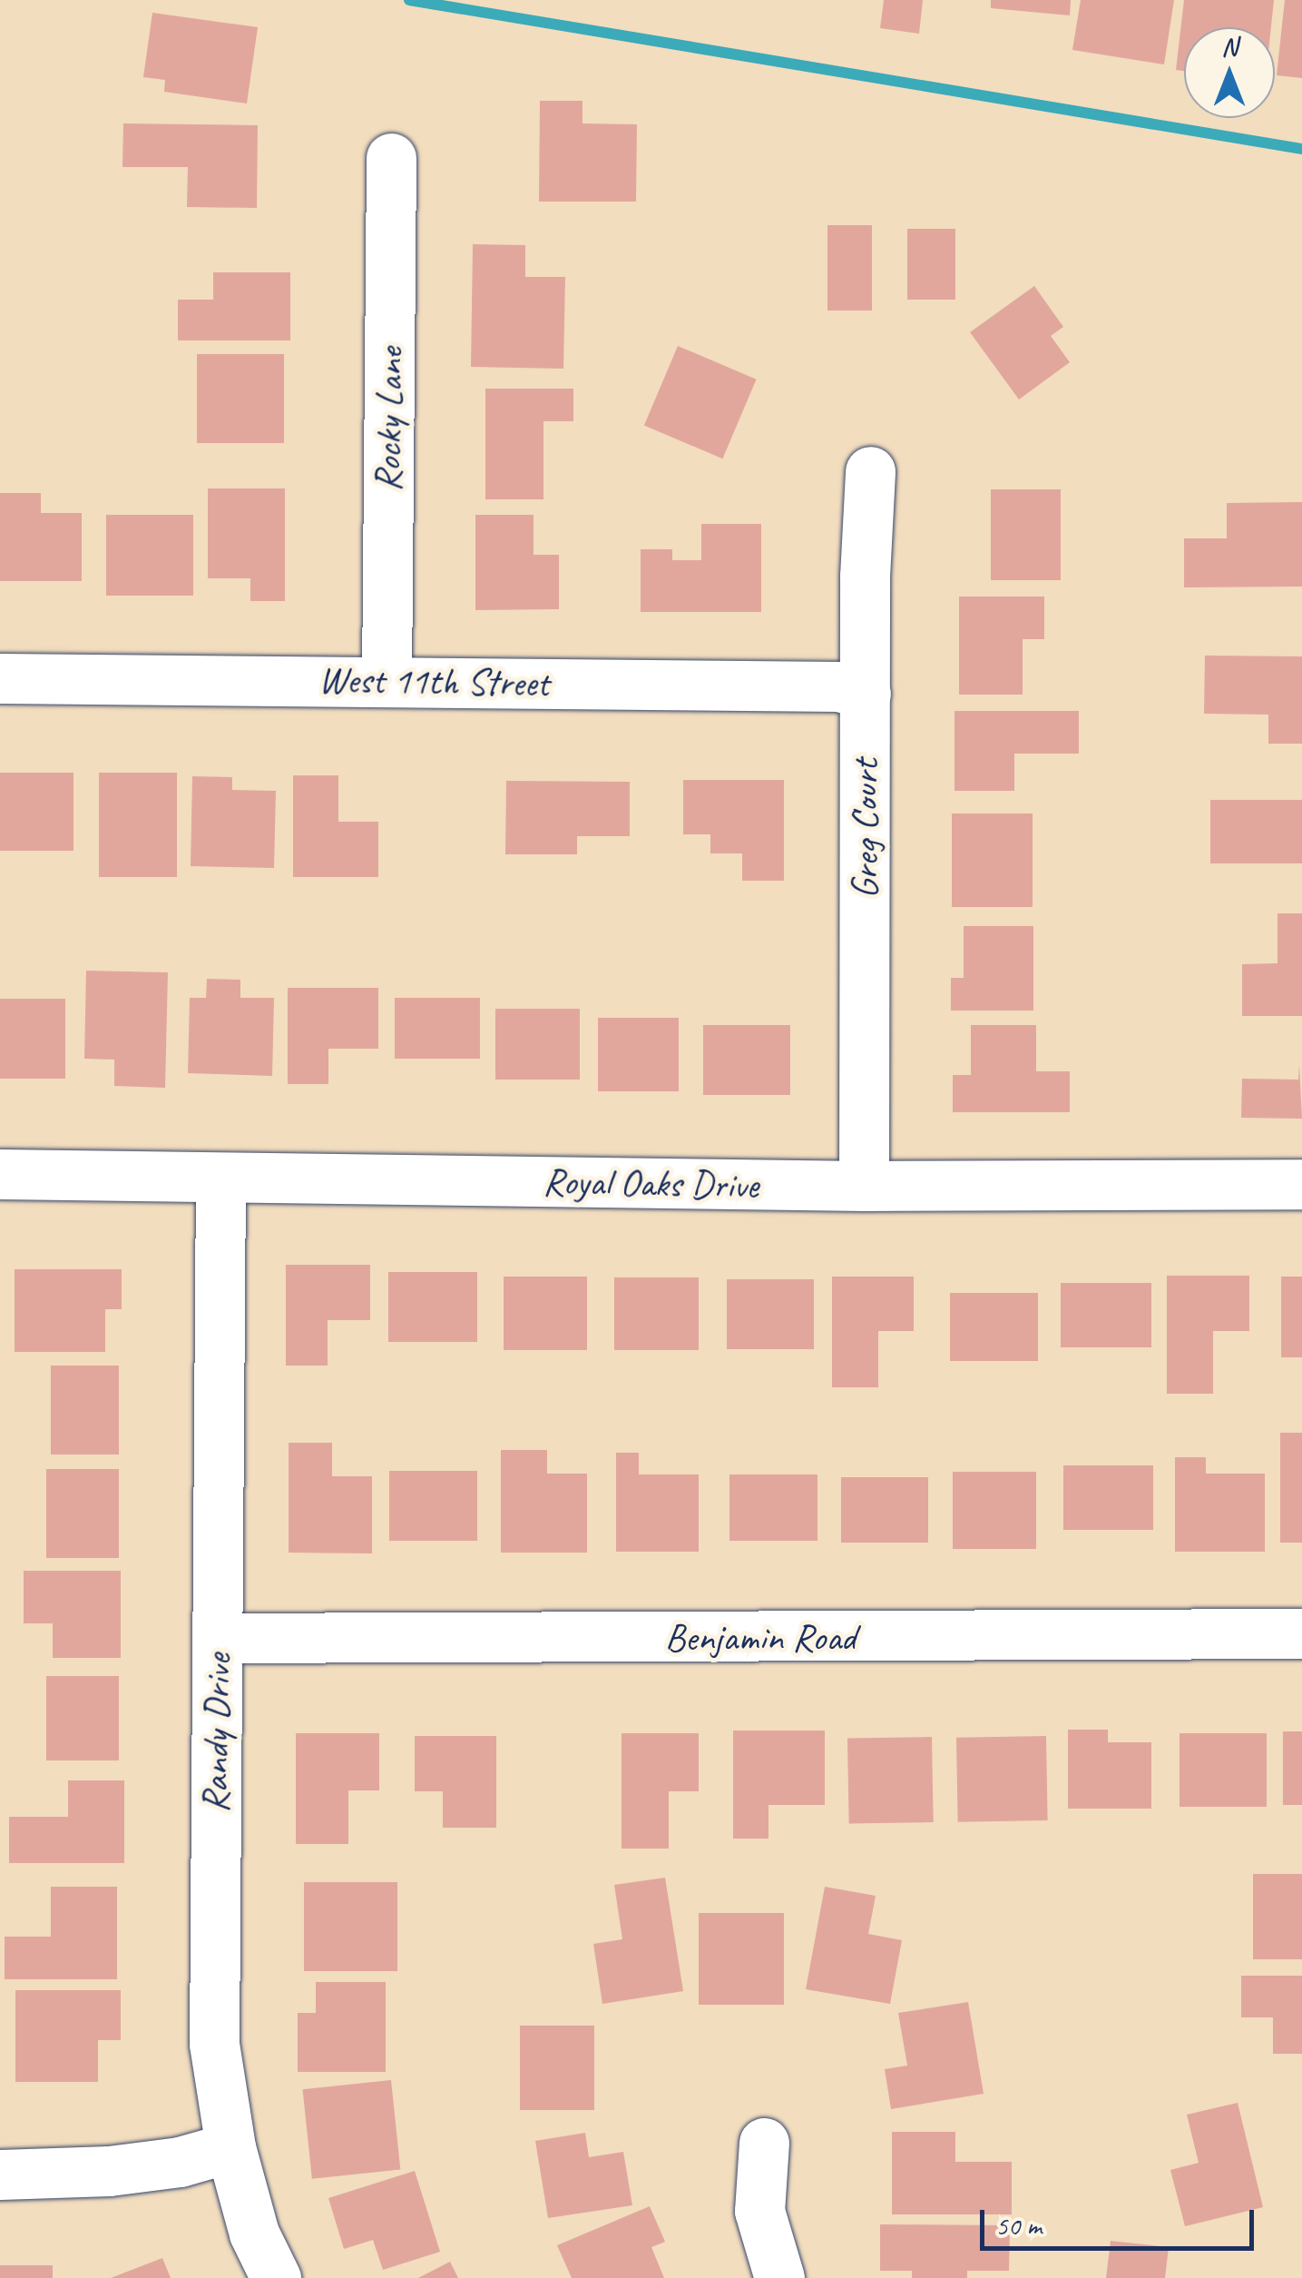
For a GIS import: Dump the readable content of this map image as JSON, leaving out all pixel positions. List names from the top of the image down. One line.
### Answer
{"streets":{"street":["Rocky Lane","West 11th Street","Greg Court","Royal Oaks Drive","Benjamin Road","Randy Drive"]},"crossings":[["Rocky Lane","West 11th Street"],["West 11th Street","Greg Court"],["Greg Court","Royal Oaks Drive"],["Royal Oaks Drive","Randy Drive"],["Benjamin Road","Randy Drive"]],"scale_bar":"50 m","north":"top"}
